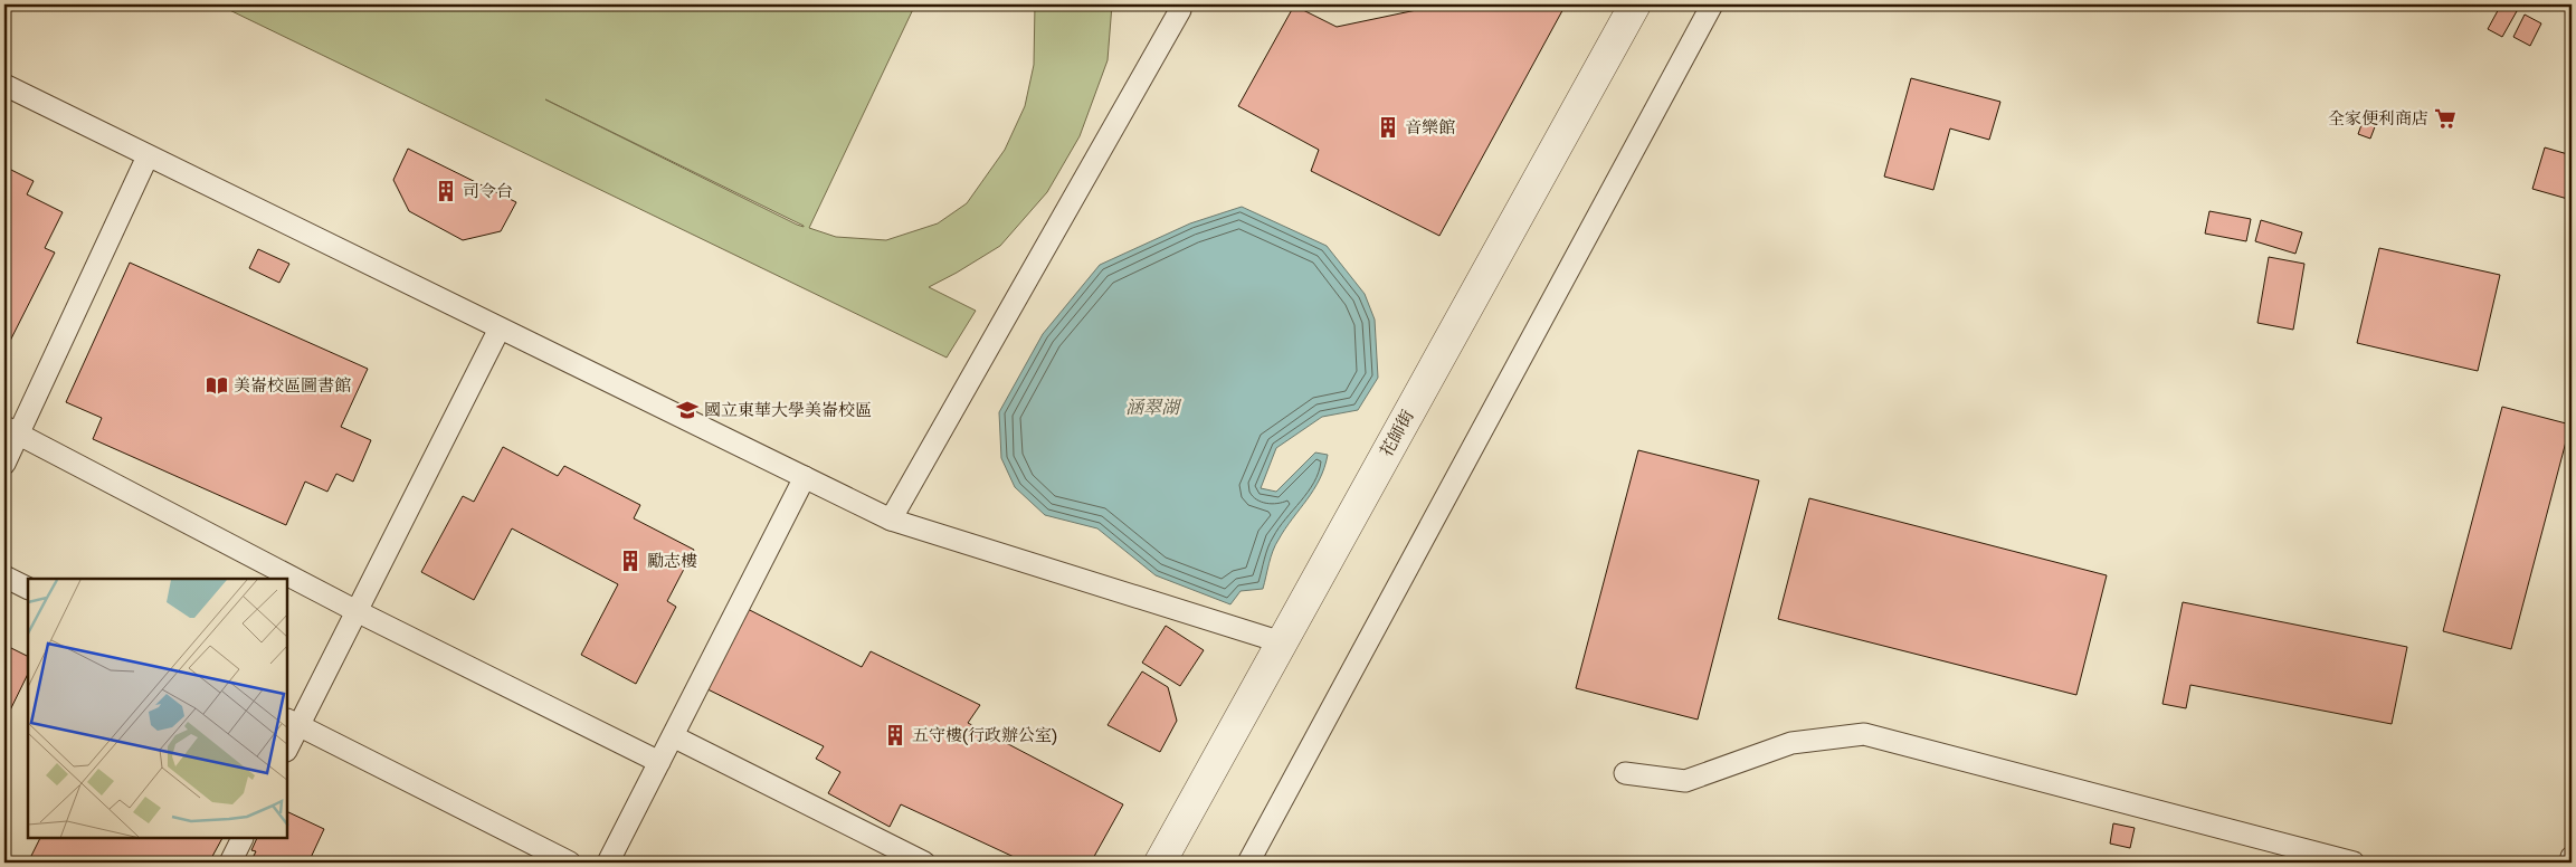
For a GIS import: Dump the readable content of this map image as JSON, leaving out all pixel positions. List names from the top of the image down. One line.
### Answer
{"streets":{"street":["花師街"]},"water":["涵翠湖"],"places":{"supermarket":["全家便利商店"],"building":["音樂館","司令台","勵志樓","五守樓(行政辦公室)"],"library":["美崙校區圖書館"],"school or university":["國立東華大學美崙校區"]}}
